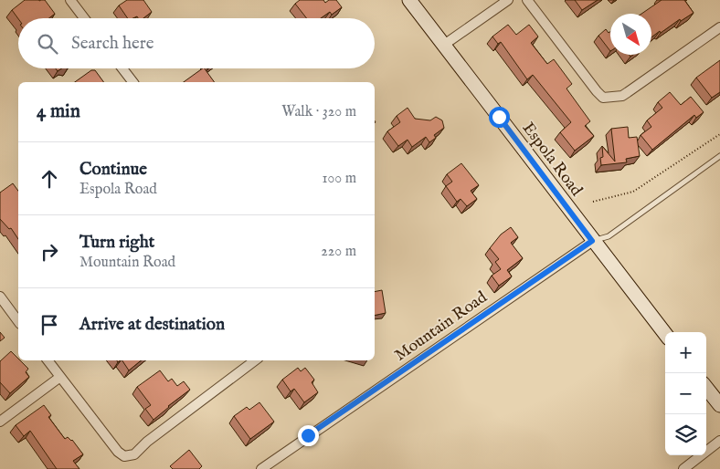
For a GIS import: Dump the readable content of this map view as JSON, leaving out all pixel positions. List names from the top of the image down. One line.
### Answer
{"streets":{"main road":["Espola Road"],"street":["Mountain Road"]},"crossings":[["Espola Road","Mountain Road"]],"north":"bottom right","page":{"search":"Search here","heading":["4 min","Walk · 320 m"],"list":[["Continue","Espola Road","100 m"],["Turn right","Mountain Road","220 m"],"Arrive at destination"],"map_buttons":["+","−"]}}
